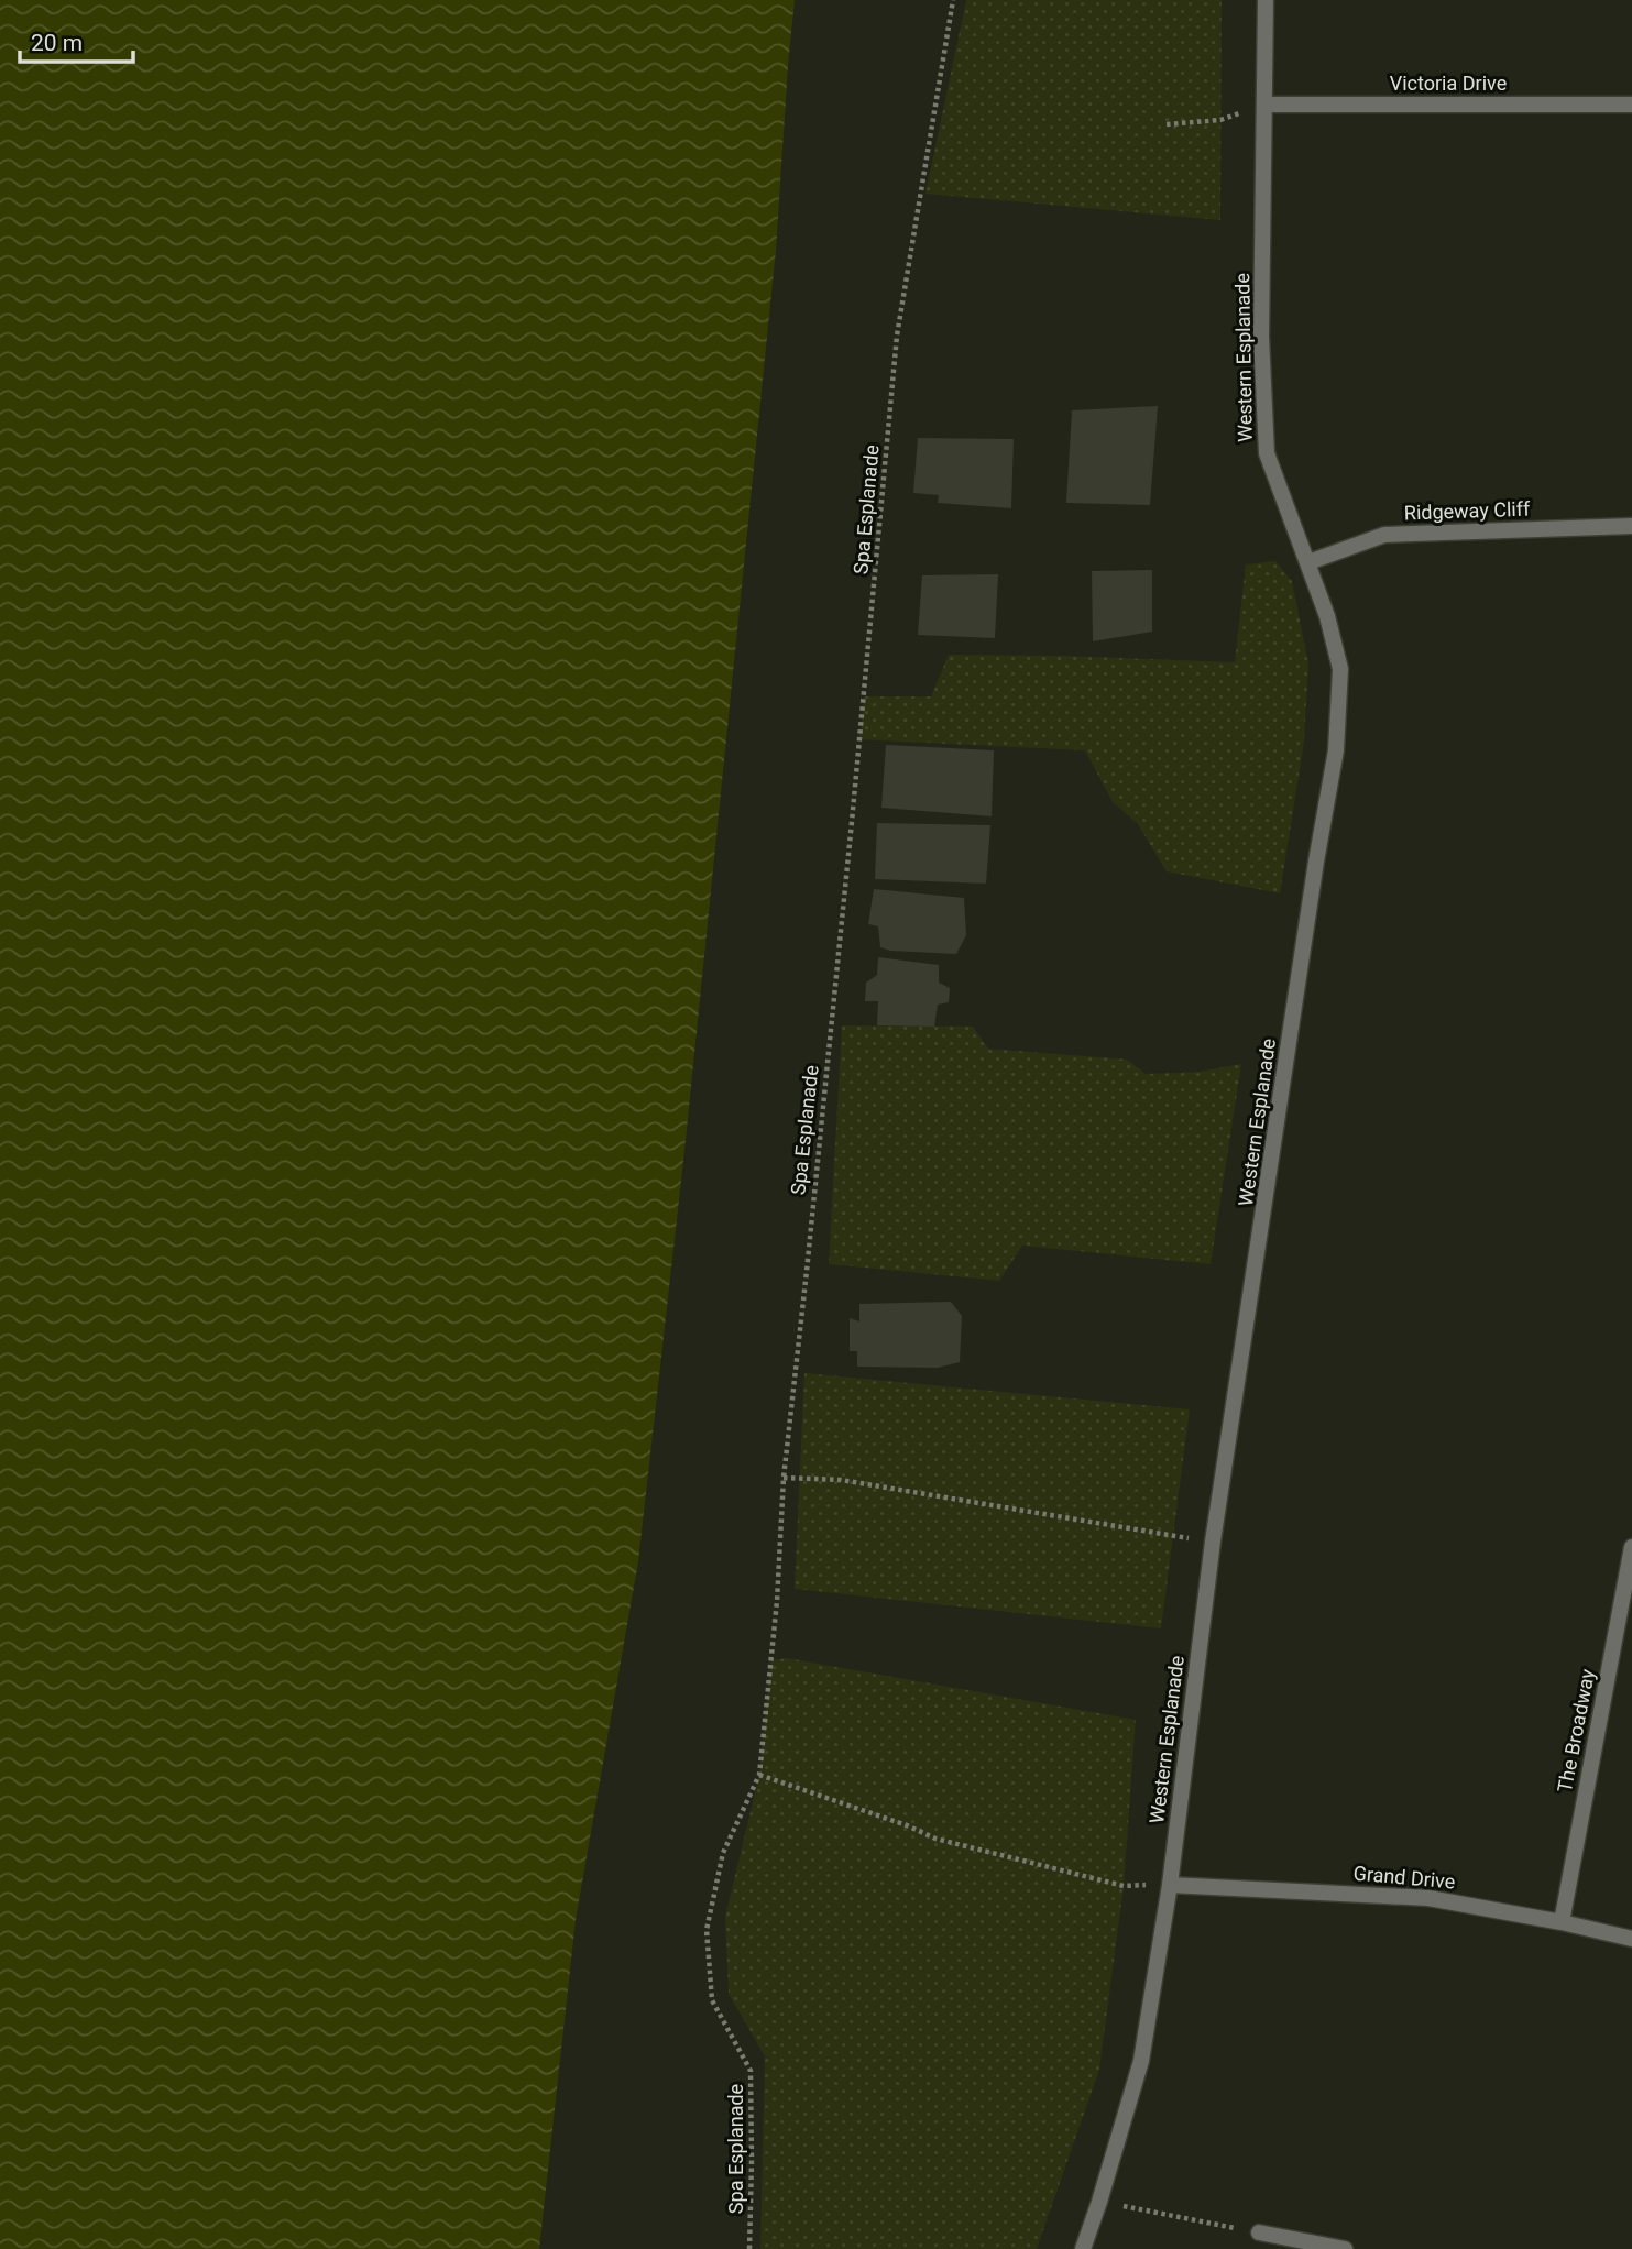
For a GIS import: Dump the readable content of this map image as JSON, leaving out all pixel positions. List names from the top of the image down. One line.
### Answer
{"streets":{"street":["Victoria Drive","Western Esplanade","Ridgeway Cliff","The Broadway","Grand Drive"],"path":["Spa Esplanade"]},"crossings":[["Victoria Drive","Western Esplanade"],["Western Esplanade","Ridgeway Cliff"],["Western Esplanade","Grand Drive"],["The Broadway","Grand Drive"]],"scale_bar":"20 m"}
